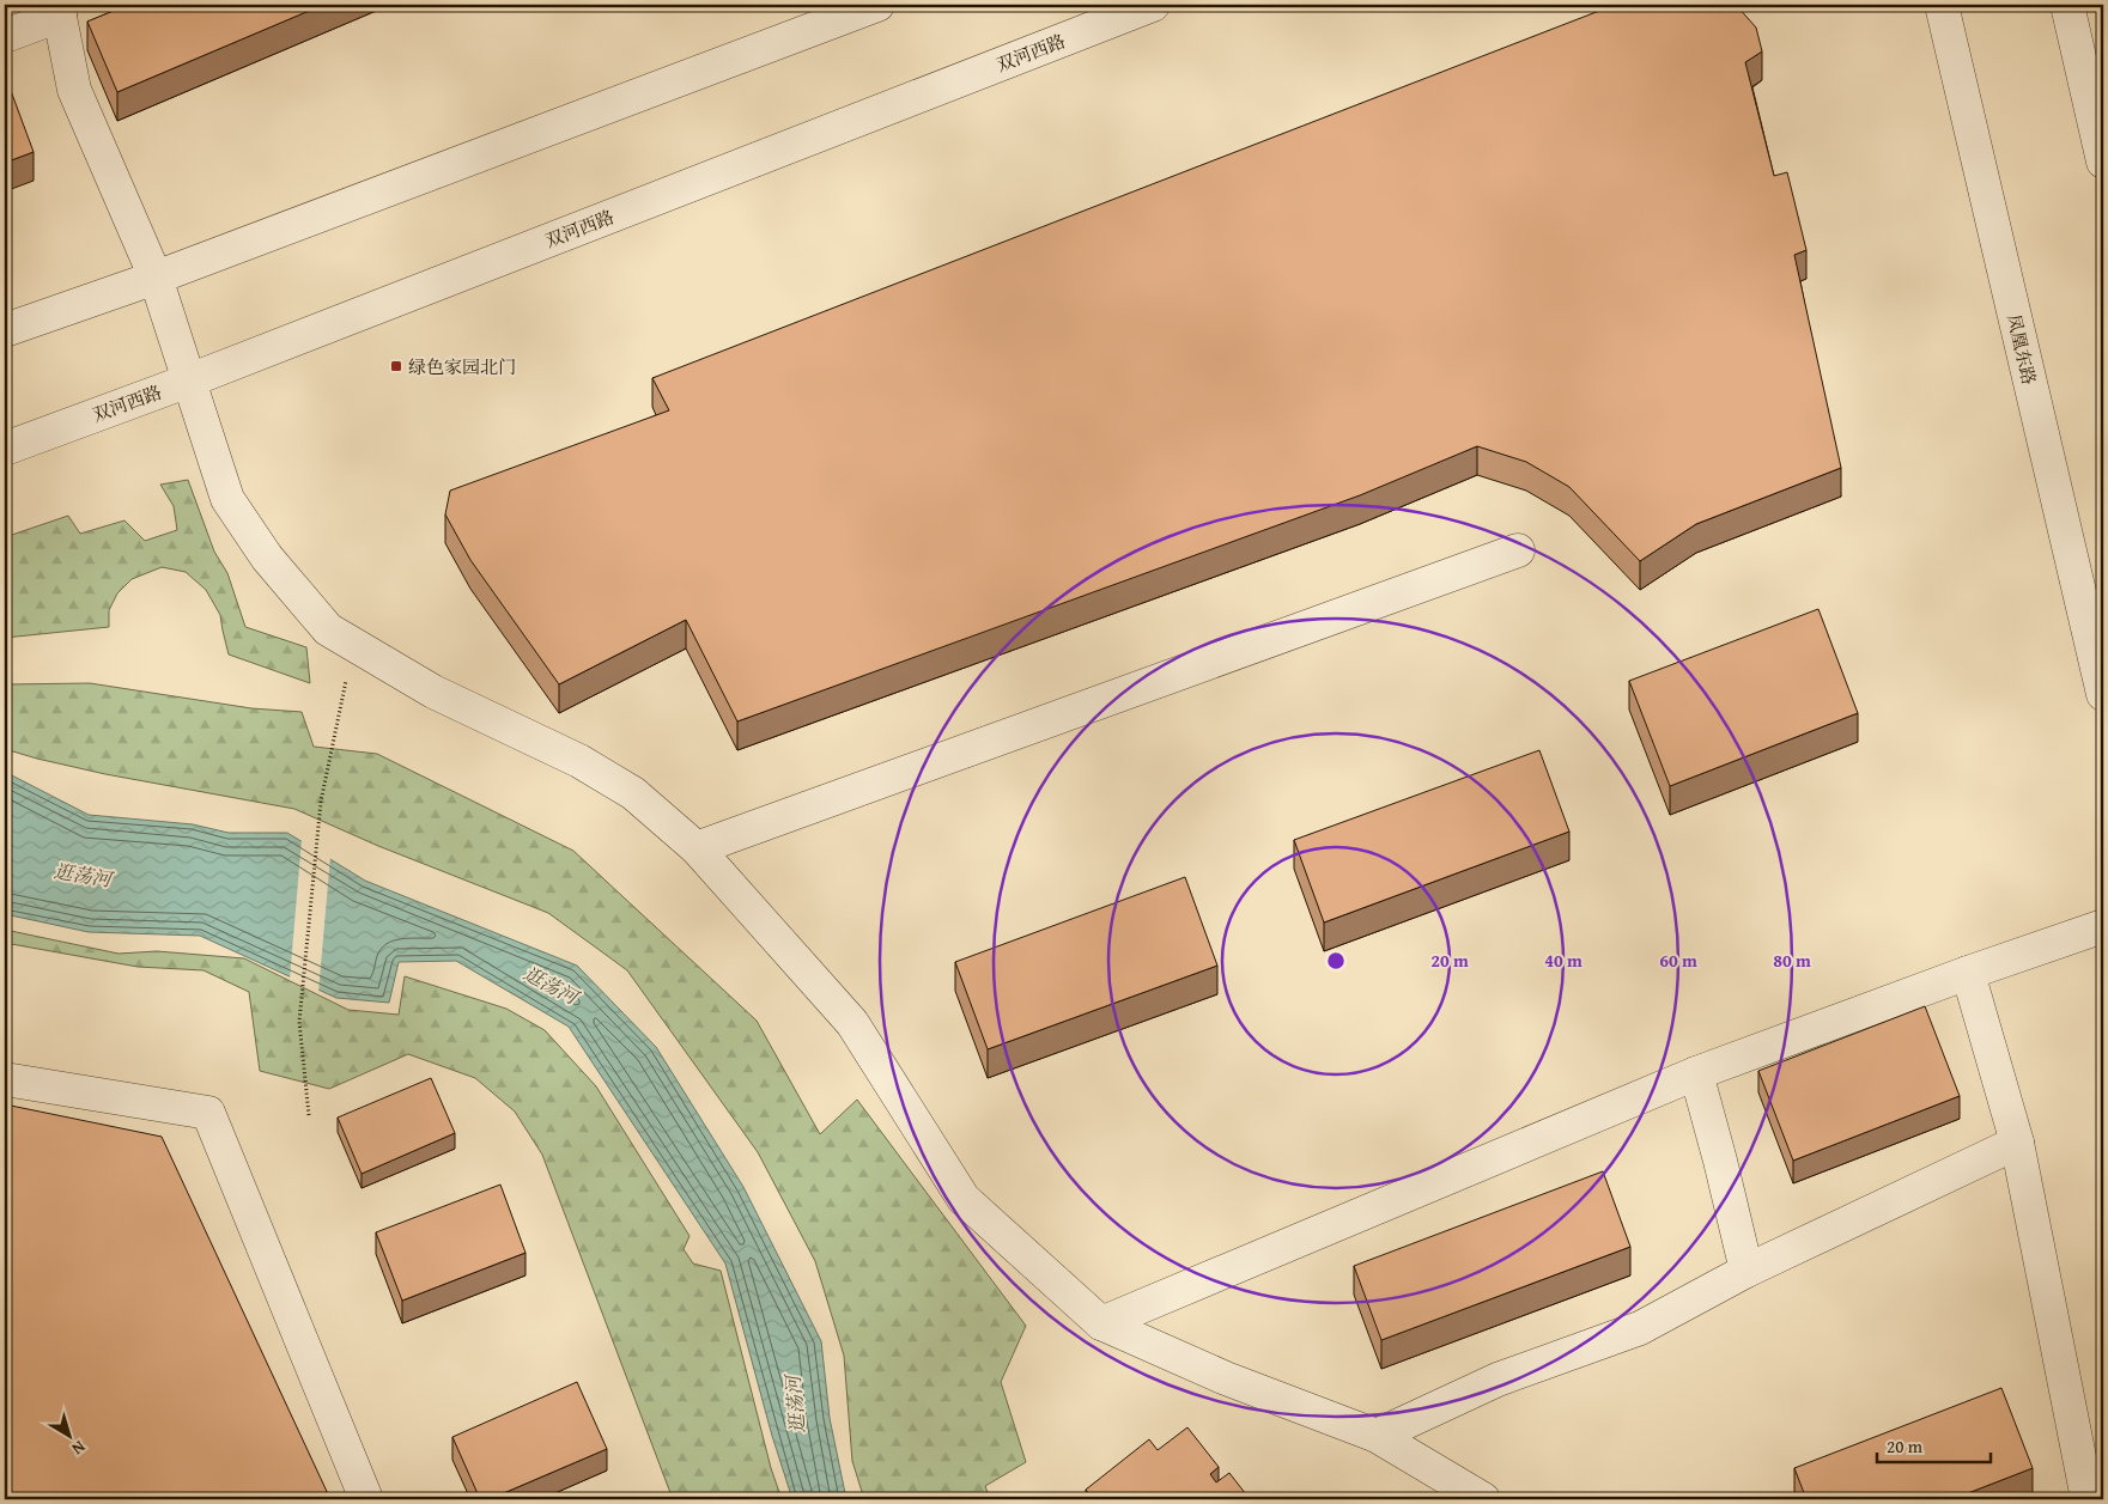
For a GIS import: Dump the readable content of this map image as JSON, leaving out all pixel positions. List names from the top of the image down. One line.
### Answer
{"streets":{"street":["双河西路","凤凰东路"]},"water":["逛荡河"],"places":{"transit":["绿色家园北门"]},"scale_bar":"20 m","north":"bottom right","rings":["20 m","40 m","60 m","80 m"]}
